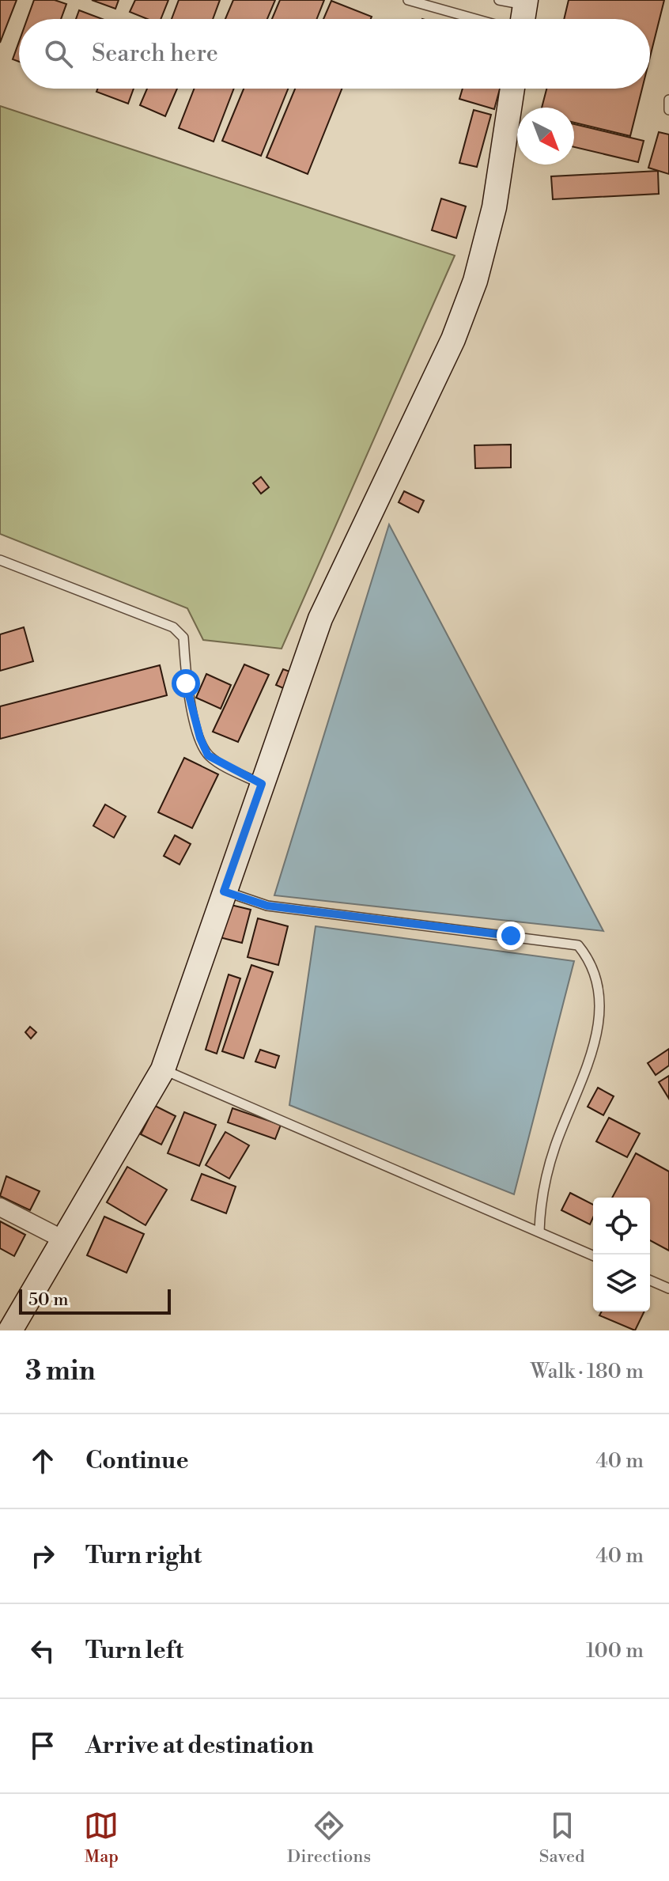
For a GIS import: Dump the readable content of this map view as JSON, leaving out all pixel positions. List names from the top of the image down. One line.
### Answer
{"scale_bar":"50 m","north":"bottom right","page":{"search":"Search here","scale":"50 m","heading":["3 min","Walk · 180 m"],"list":[["Continue","40 m"],["Turn right","40 m"],["Turn left","100 m"],"Arrive at destination"],"nav":["Map","Directions","Saved"]}}
